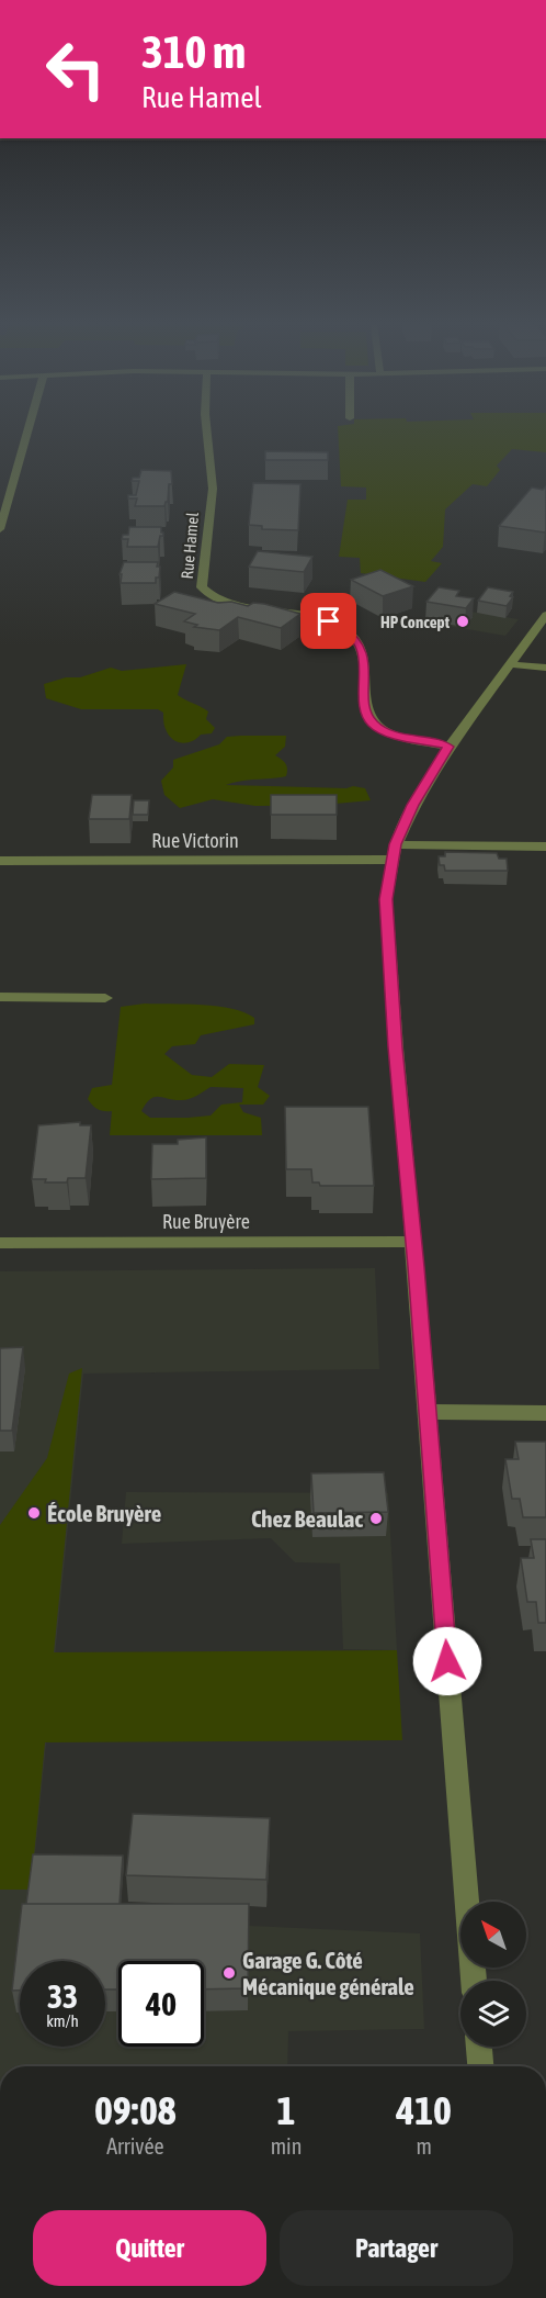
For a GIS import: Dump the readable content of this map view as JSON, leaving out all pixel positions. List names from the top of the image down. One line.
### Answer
{"streets":{"street":["Rue Hamel","Rue Victorin","Rue Bruyère"]},"places":["HP Concept","École Bruyère","Chez Beaulac","Garage G. Côté Mécanique générale"],"north":"top left","page":{"turn":["310 m","Rue Hamel"],"speed":"33 km/h","limit":"40","eta":["09:08","Arrivée","1","min","410","m"],"buttons":["Quitter","Partager"]}}
